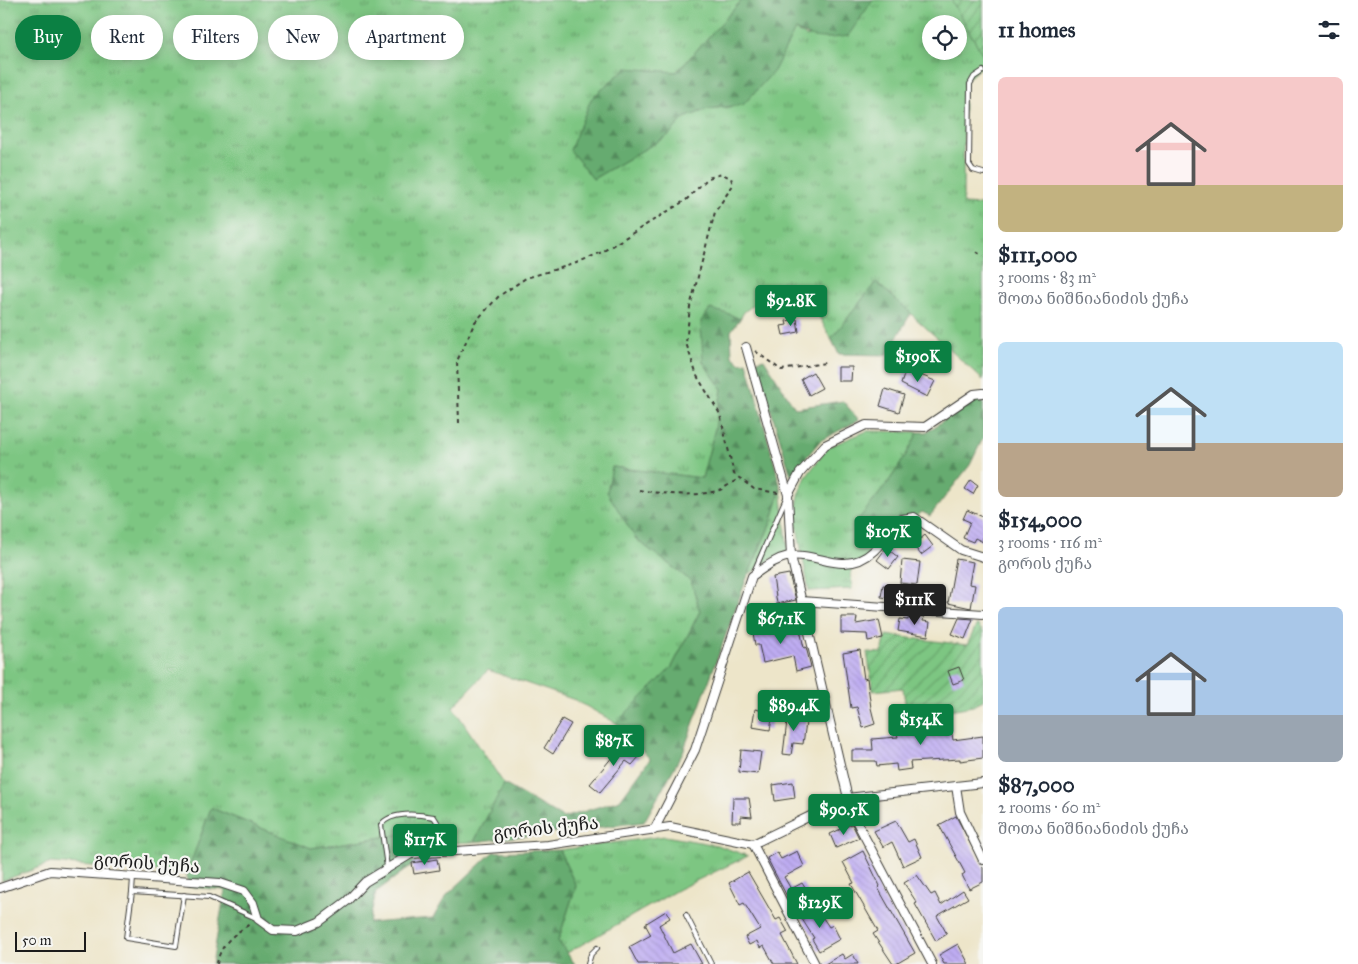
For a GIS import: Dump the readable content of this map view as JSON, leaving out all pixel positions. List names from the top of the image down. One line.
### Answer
{"streets":{"street":["გორის ქუჩა"]},"scale_bar":"50 m","page":{"heading":"11 homes","chip":["Buy","Rent","Filters","New","Apartment"],"list":[{"name":"$111,000","note":"3 rooms · 83 m² · შოთა ნიშნიანიძის ქუჩა"},{"name":"$154,000","note":"3 rooms · 116 m² · გორის ქუჩა"},{"name":"$87,000","note":"2 rooms · 60 m² · შოთა ნიშნიანიძის ქუჩა"}],"price":["$92.8K","$190K","$107K","$111K","$67.1K","$89.4K","$154K","$87K","$90.5K","$117K","$129K"],"scale":"50 m"}}
